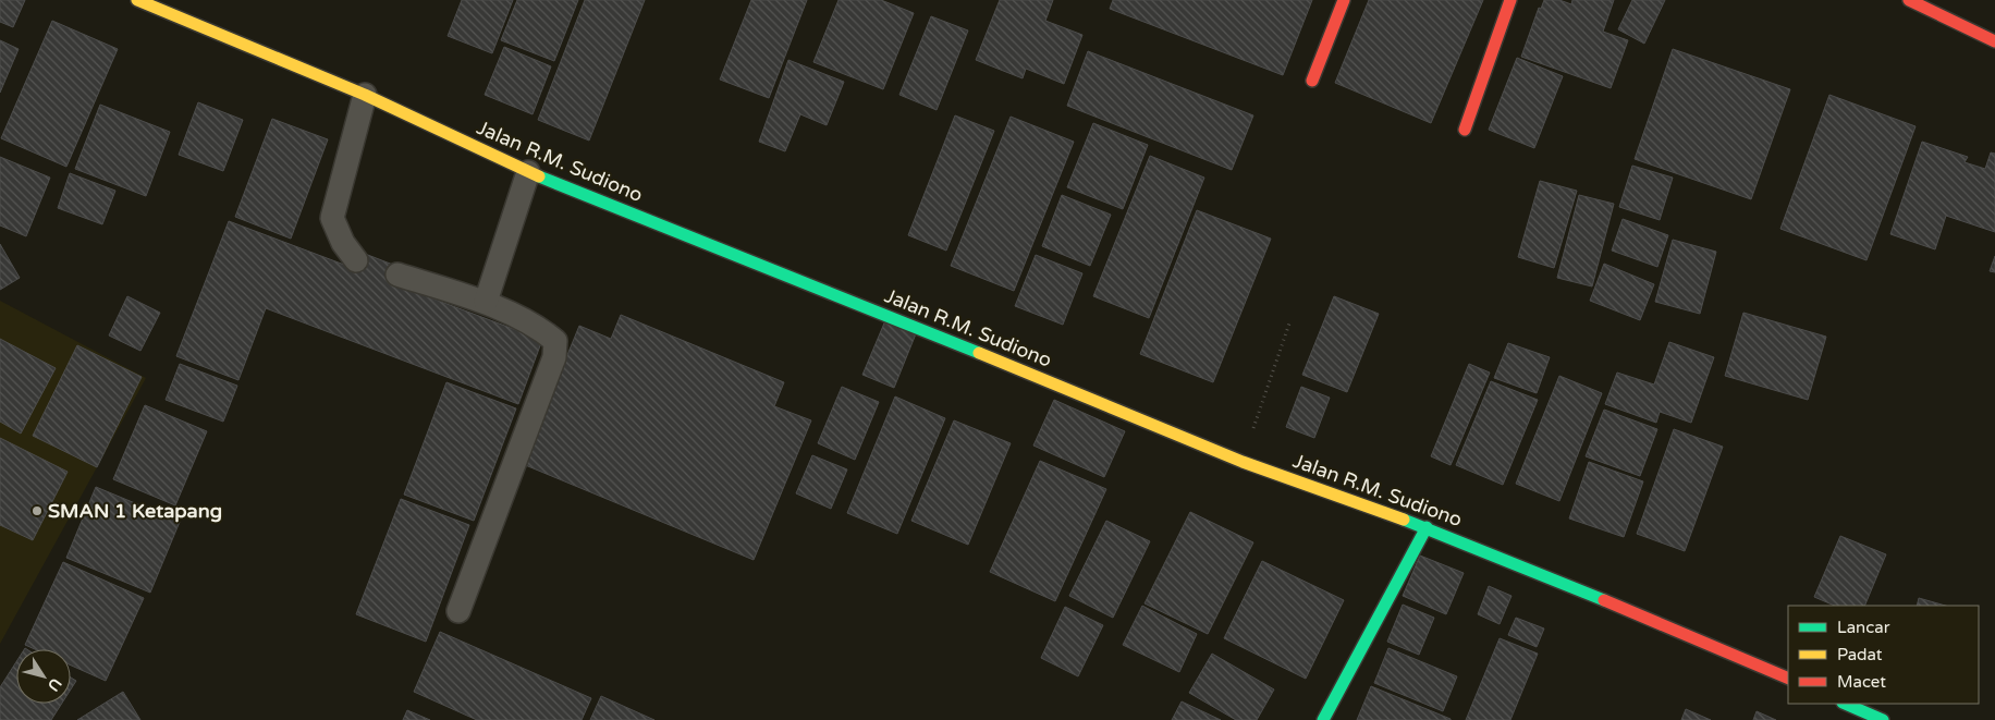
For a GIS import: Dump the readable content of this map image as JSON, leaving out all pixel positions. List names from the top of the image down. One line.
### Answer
{"streets":{"street":["Jalan R.M. Sudiono"]},"places":["SMAN 1 Ketapang"],"legend":["Lancar","Padat","Macet"],"north":"bottom right"}
